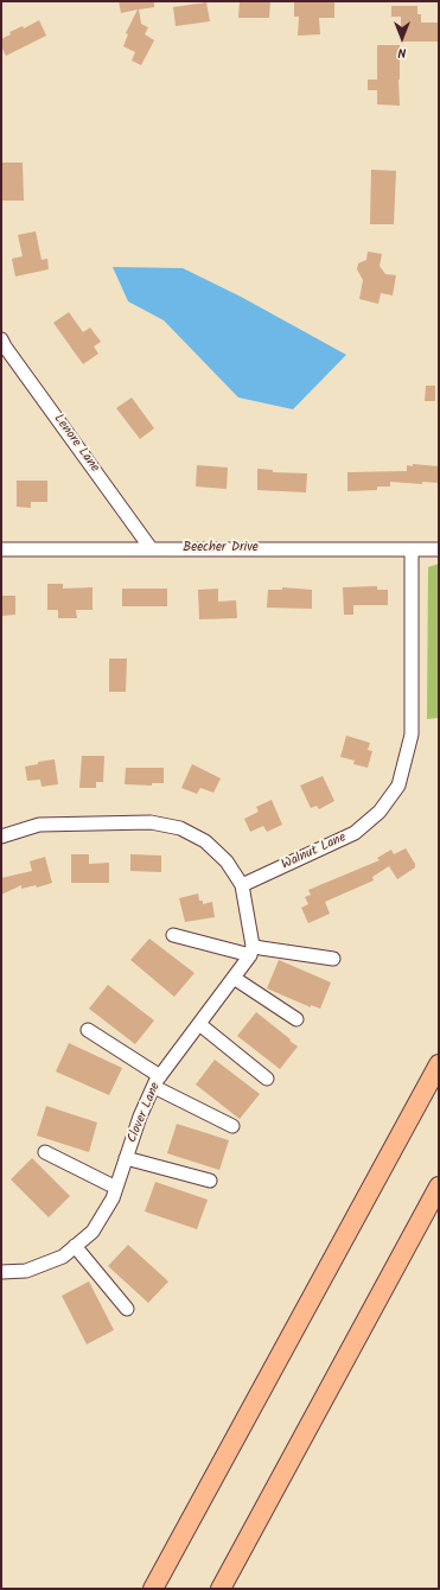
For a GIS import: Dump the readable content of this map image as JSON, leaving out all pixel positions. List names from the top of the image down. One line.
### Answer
{"streets":{"street":["Lenore Lane","Beecher Drive","Walnut Lane","Clover Lane"]},"crossings":[["Lenore Lane","Beecher Drive"],["Beecher Drive","Walnut Lane"]],"north":"bottom"}
